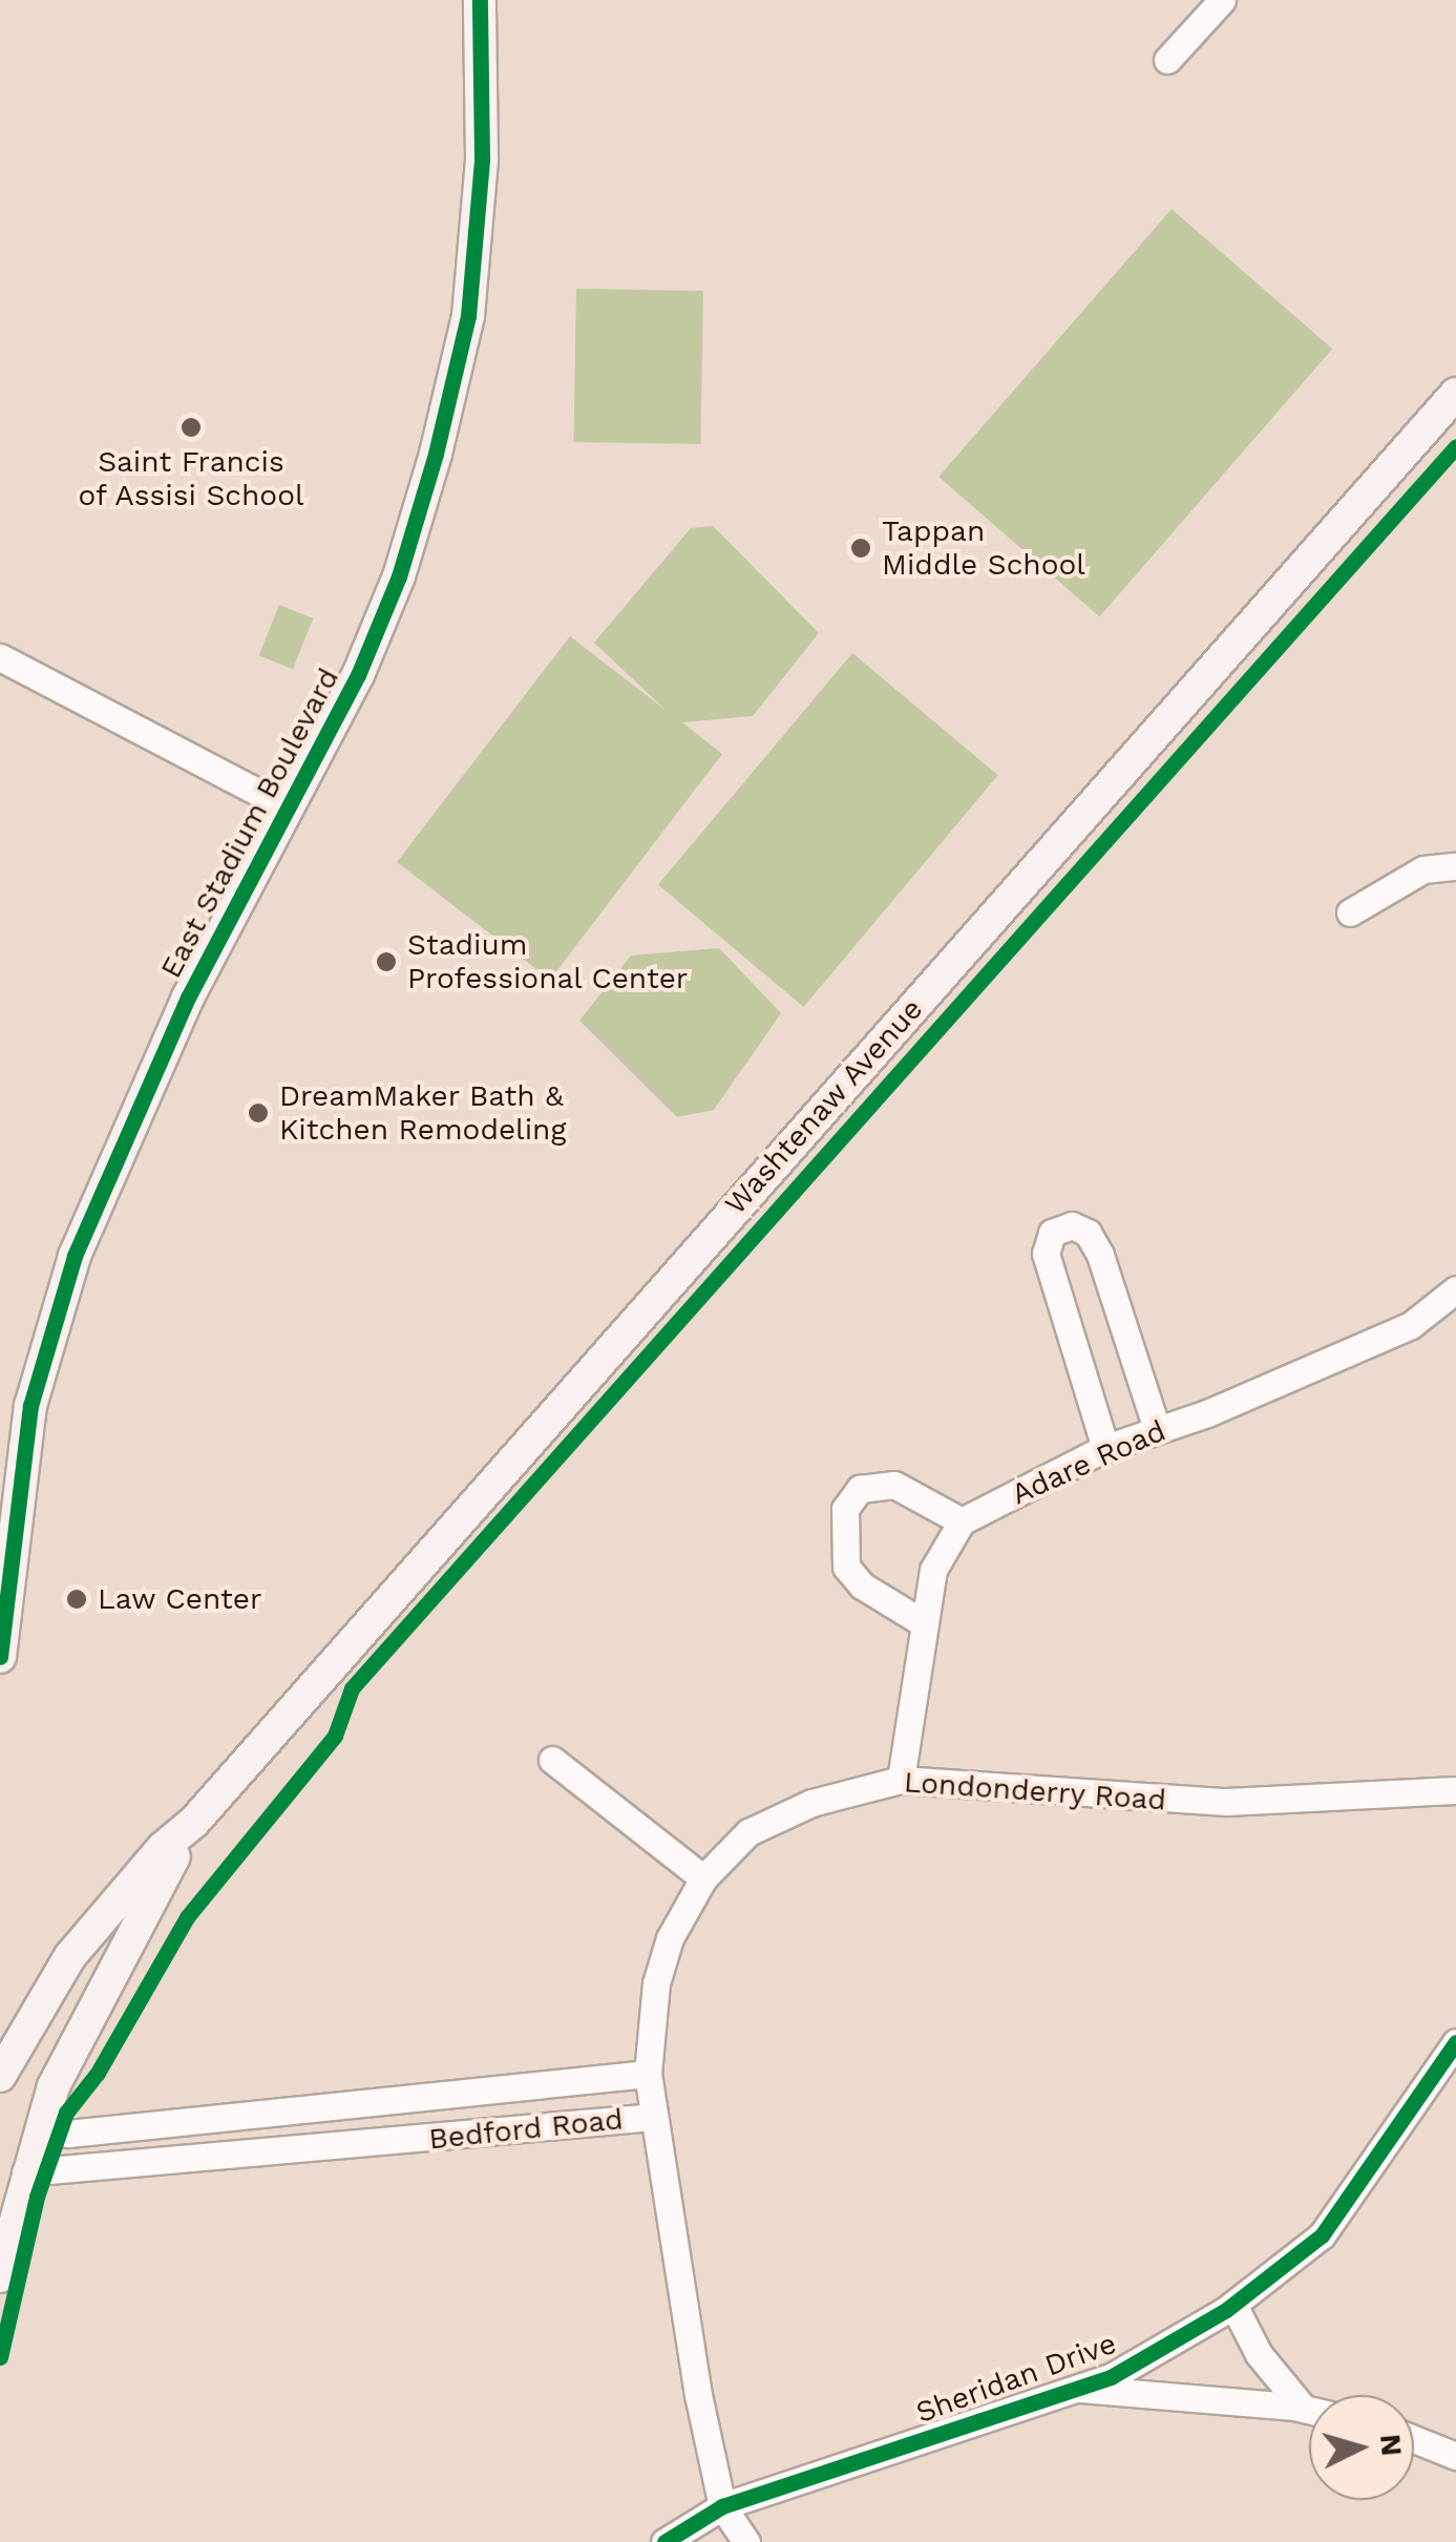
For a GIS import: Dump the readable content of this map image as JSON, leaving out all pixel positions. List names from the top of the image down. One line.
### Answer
{"streets":{"main road":["East Stadium Boulevard","Washtenaw Avenue"],"street":["Adare Road","Londonderry Road","Bedford Road","Sheridan Drive"]},"crossings":[["Washtenaw Avenue","Bedford Road"],["Londonderry Road","Bedford Road"],["Bedford Road","Sheridan Drive"]],"places":["Saint Francis of Assisi School","Tappan Middle School","Stadium Professional Center","DreamMaker Bath & Kitchen Remodeling","Law Center"],"north":"right"}
